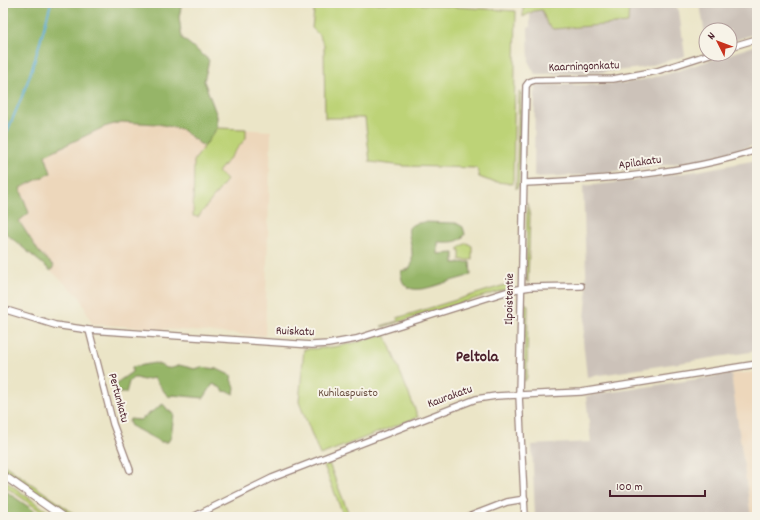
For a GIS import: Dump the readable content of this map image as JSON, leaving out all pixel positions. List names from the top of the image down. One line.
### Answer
{"streets":{"street":["Kaarningonkatu","Apilakatu","Ilpoistentie","Ruiskatu","Kaurakatu","Pertunkatu"]},"crossings":[["Kaarningonkatu","Ilpoistentie"],["Apilakatu","Ilpoistentie"],["Ilpoistentie","Ruiskatu"],["Ilpoistentie","Kaurakatu"],["Ruiskatu","Pertunkatu"]],"districts":["Peltola"],"parks":["Kuhilaspuisto"],"scale_bar":"100 m","north":"top left"}
